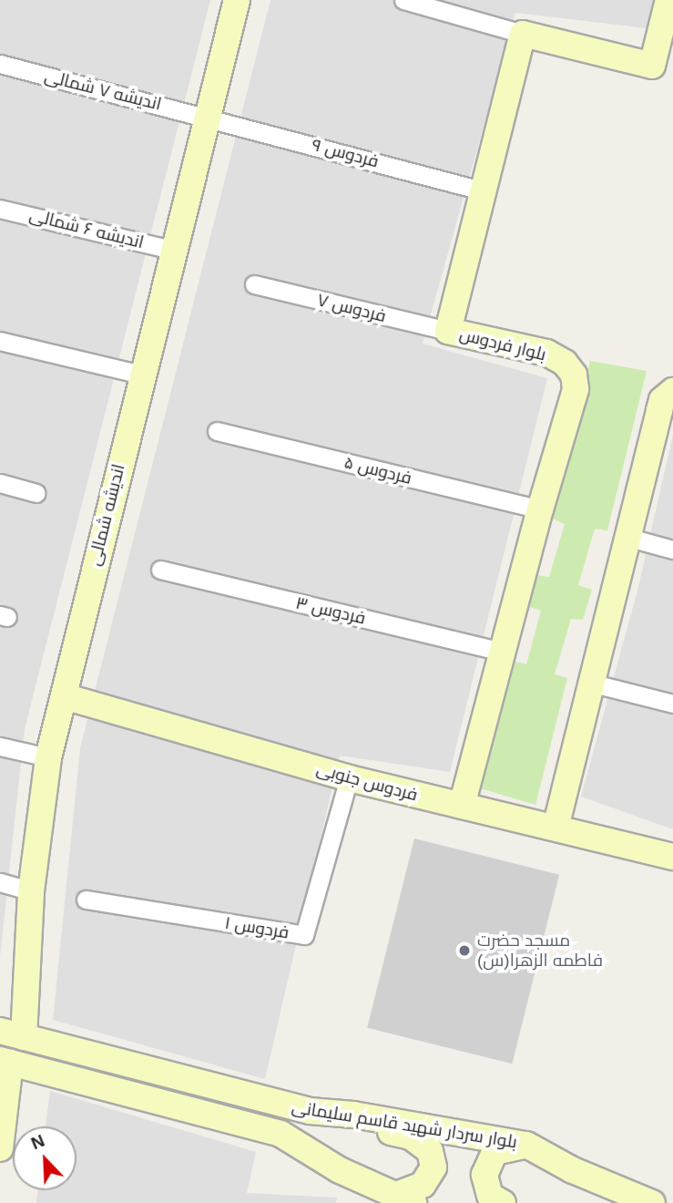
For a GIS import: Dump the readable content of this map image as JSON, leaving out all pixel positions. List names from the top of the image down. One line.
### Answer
{"streets":{"street":["اندیشه ۷ شمالی","فردوس ۹","اندیشه ۶ شمالی","فردوس ۷","بلوار فردوس","فردوس ۵","اندیشه شمالی","فردوس ۳","فردوس جنوبی","فردوس ۱","بلوار سردار شهید قاسم سلیمانی"]},"crossings":[["اندیشه ۷ شمالی","فردوس ۹"],["اندیشه ۷ شمالی","اندیشه شمالی"],["فردوس ۹","بلوار فردوس"],["فردوس ۹","اندیشه شمالی"],["اندیشه ۶ شمالی","اندیشه شمالی"],["فردوس ۷","بلوار فردوس"],["بلوار فردوس","فردوس ۵"],["بلوار فردوس","فردوس ۳"],["بلوار فردوس","فردوس جنوبی"],["اندیشه شمالی","فردوس جنوبی"],["اندیشه شمالی","بلوار سردار شهید قاسم سلیمانی"],["فردوس جنوبی","فردوس ۱"]],"places":["مسجد حضرت فاطمه الزهرا(س)"],"north":"top left"}
